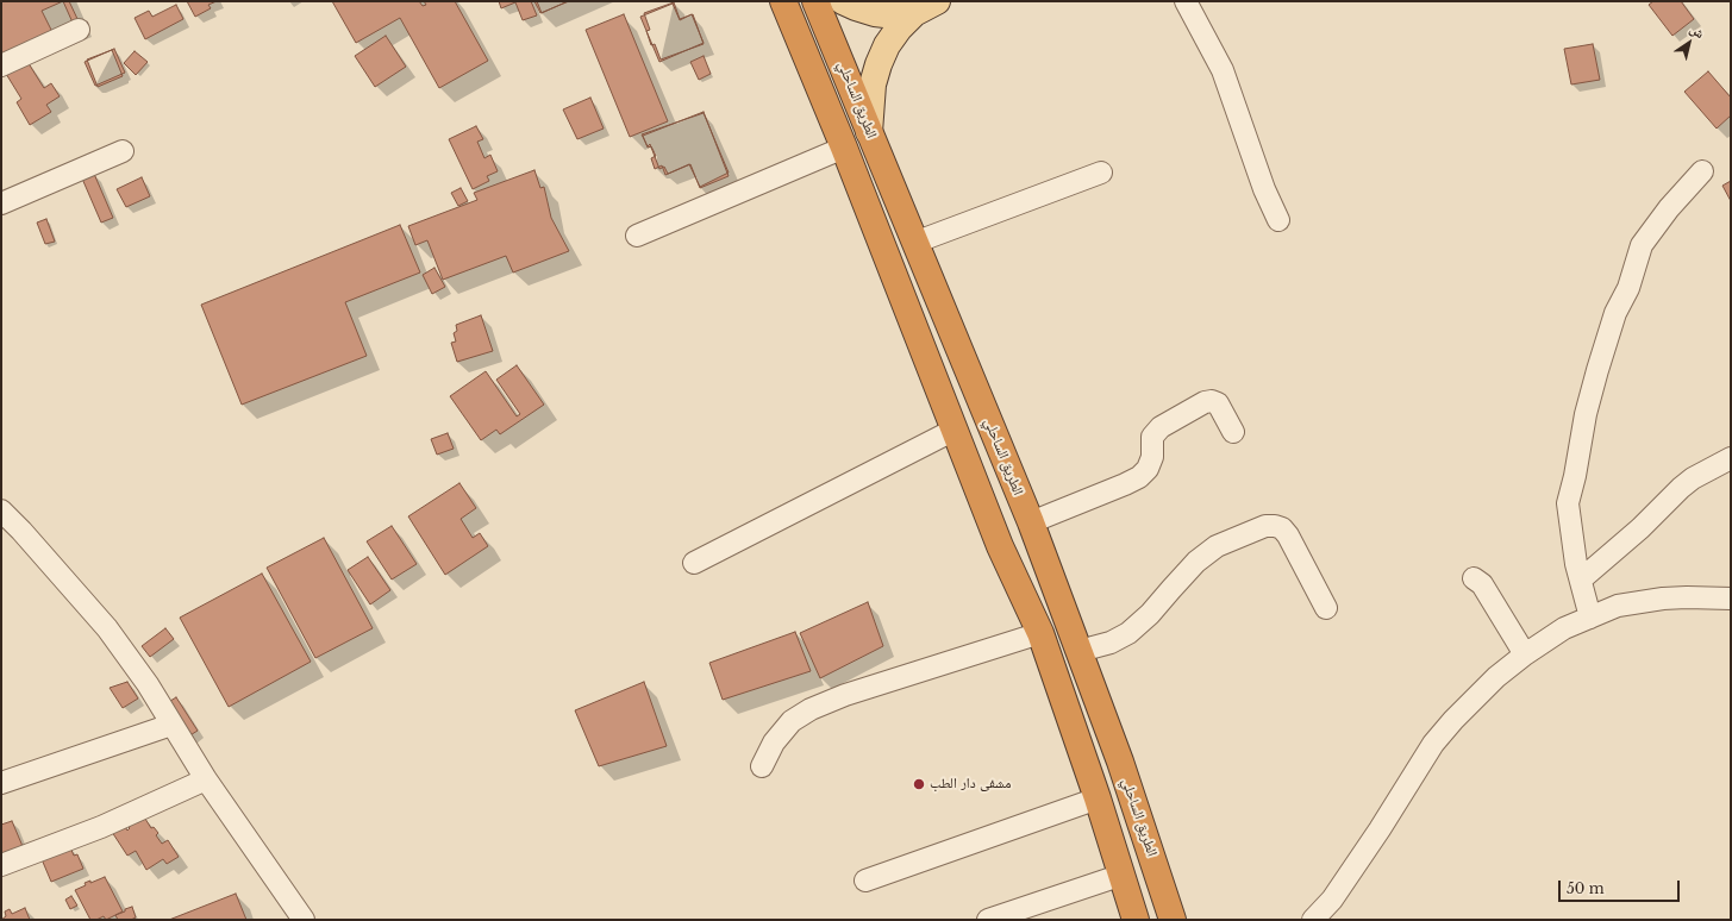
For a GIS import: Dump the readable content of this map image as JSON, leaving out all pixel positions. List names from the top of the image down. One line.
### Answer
{"streets":{"highway":["الطريق الساحلي"]},"places":["مشفى دار الطب"],"scale_bar":"50 m","north":"top right"}
